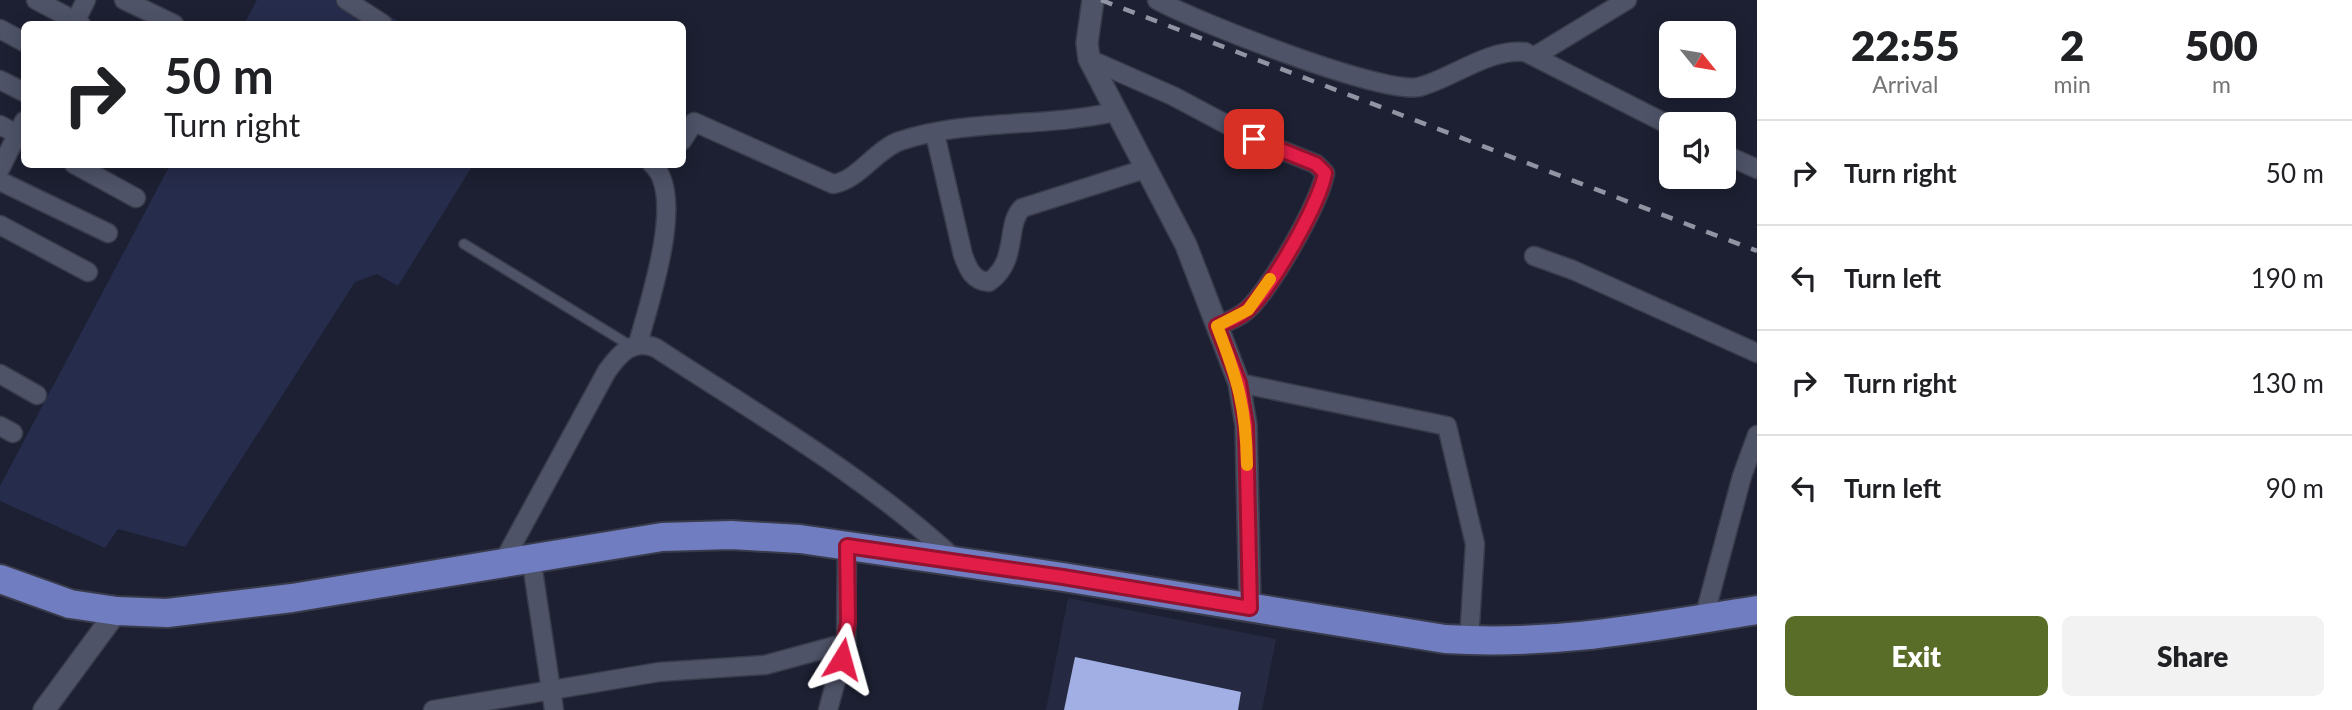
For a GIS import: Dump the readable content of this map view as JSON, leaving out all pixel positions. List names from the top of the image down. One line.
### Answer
{"north":"bottom right","page":{"eta":["22:55","Arrival","2","min","500","m"],"turn":["50 m","Turn right"],"list":[{"name":"Turn right","value":"50 m"},{"name":"Turn left","value":"190 m"},{"name":"Turn right","value":"130 m"},{"name":"Turn left","value":"90 m"}],"buttons":["Exit","Share"]}}
